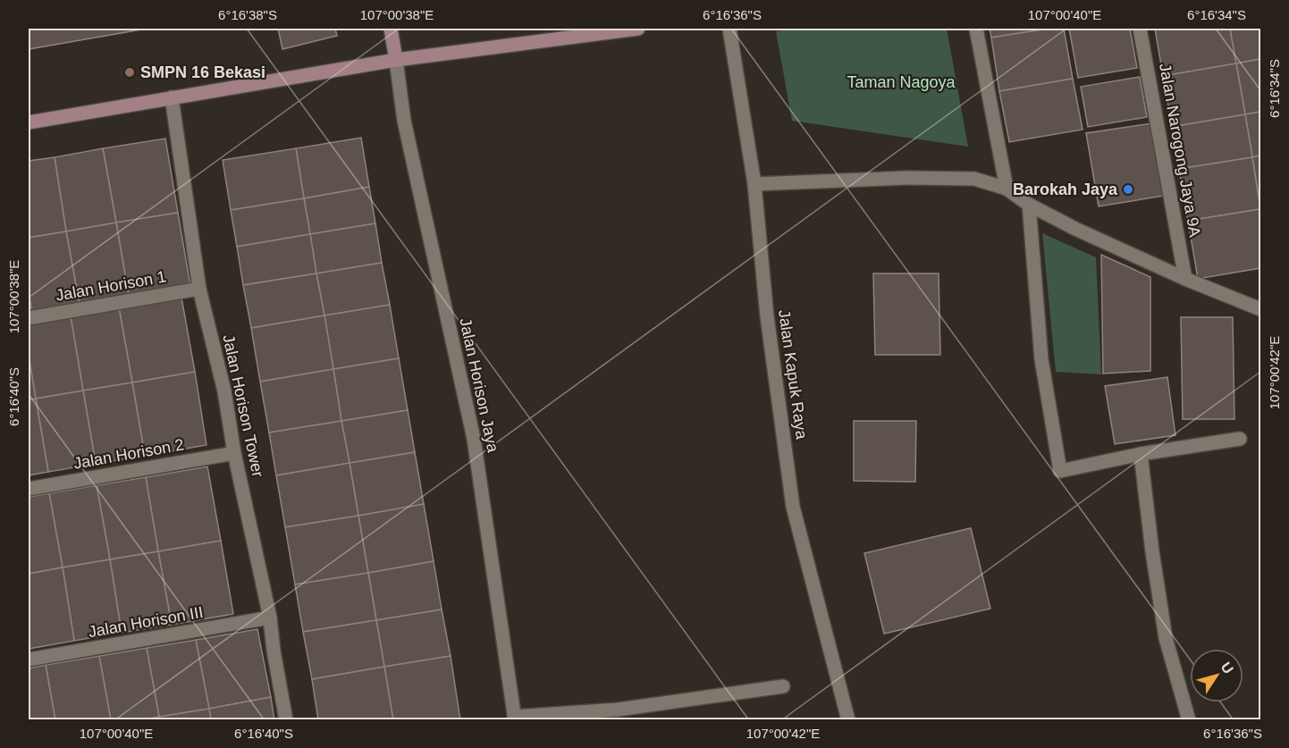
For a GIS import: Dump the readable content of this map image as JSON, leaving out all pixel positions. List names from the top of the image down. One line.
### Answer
{"streets":{"street":["Jalan Narogong Jaya 9A","Jalan Horison 1","Jalan Kapuk Raya","Jalan Horison Jaya","Jalan Horison Tower","Jalan Horison 2","Jalan Horison III"]},"crossings":[["Jalan Horison 1","Jalan Horison Tower"],["Jalan Horison Tower","Jalan Horison 2"],["Jalan Horison Tower","Jalan Horison III"]],"parks":["Taman Nagoya"],"places":["SMPN 16 Bekasi","Barokah Jaya"],"north":"top right","coordinates":["6°16'38\"S","107°00'38\"E","6°16'36\"S","107°00'40\"E","6°16'34\"S","107°00'42\"E","6°16'40\"S"]}
